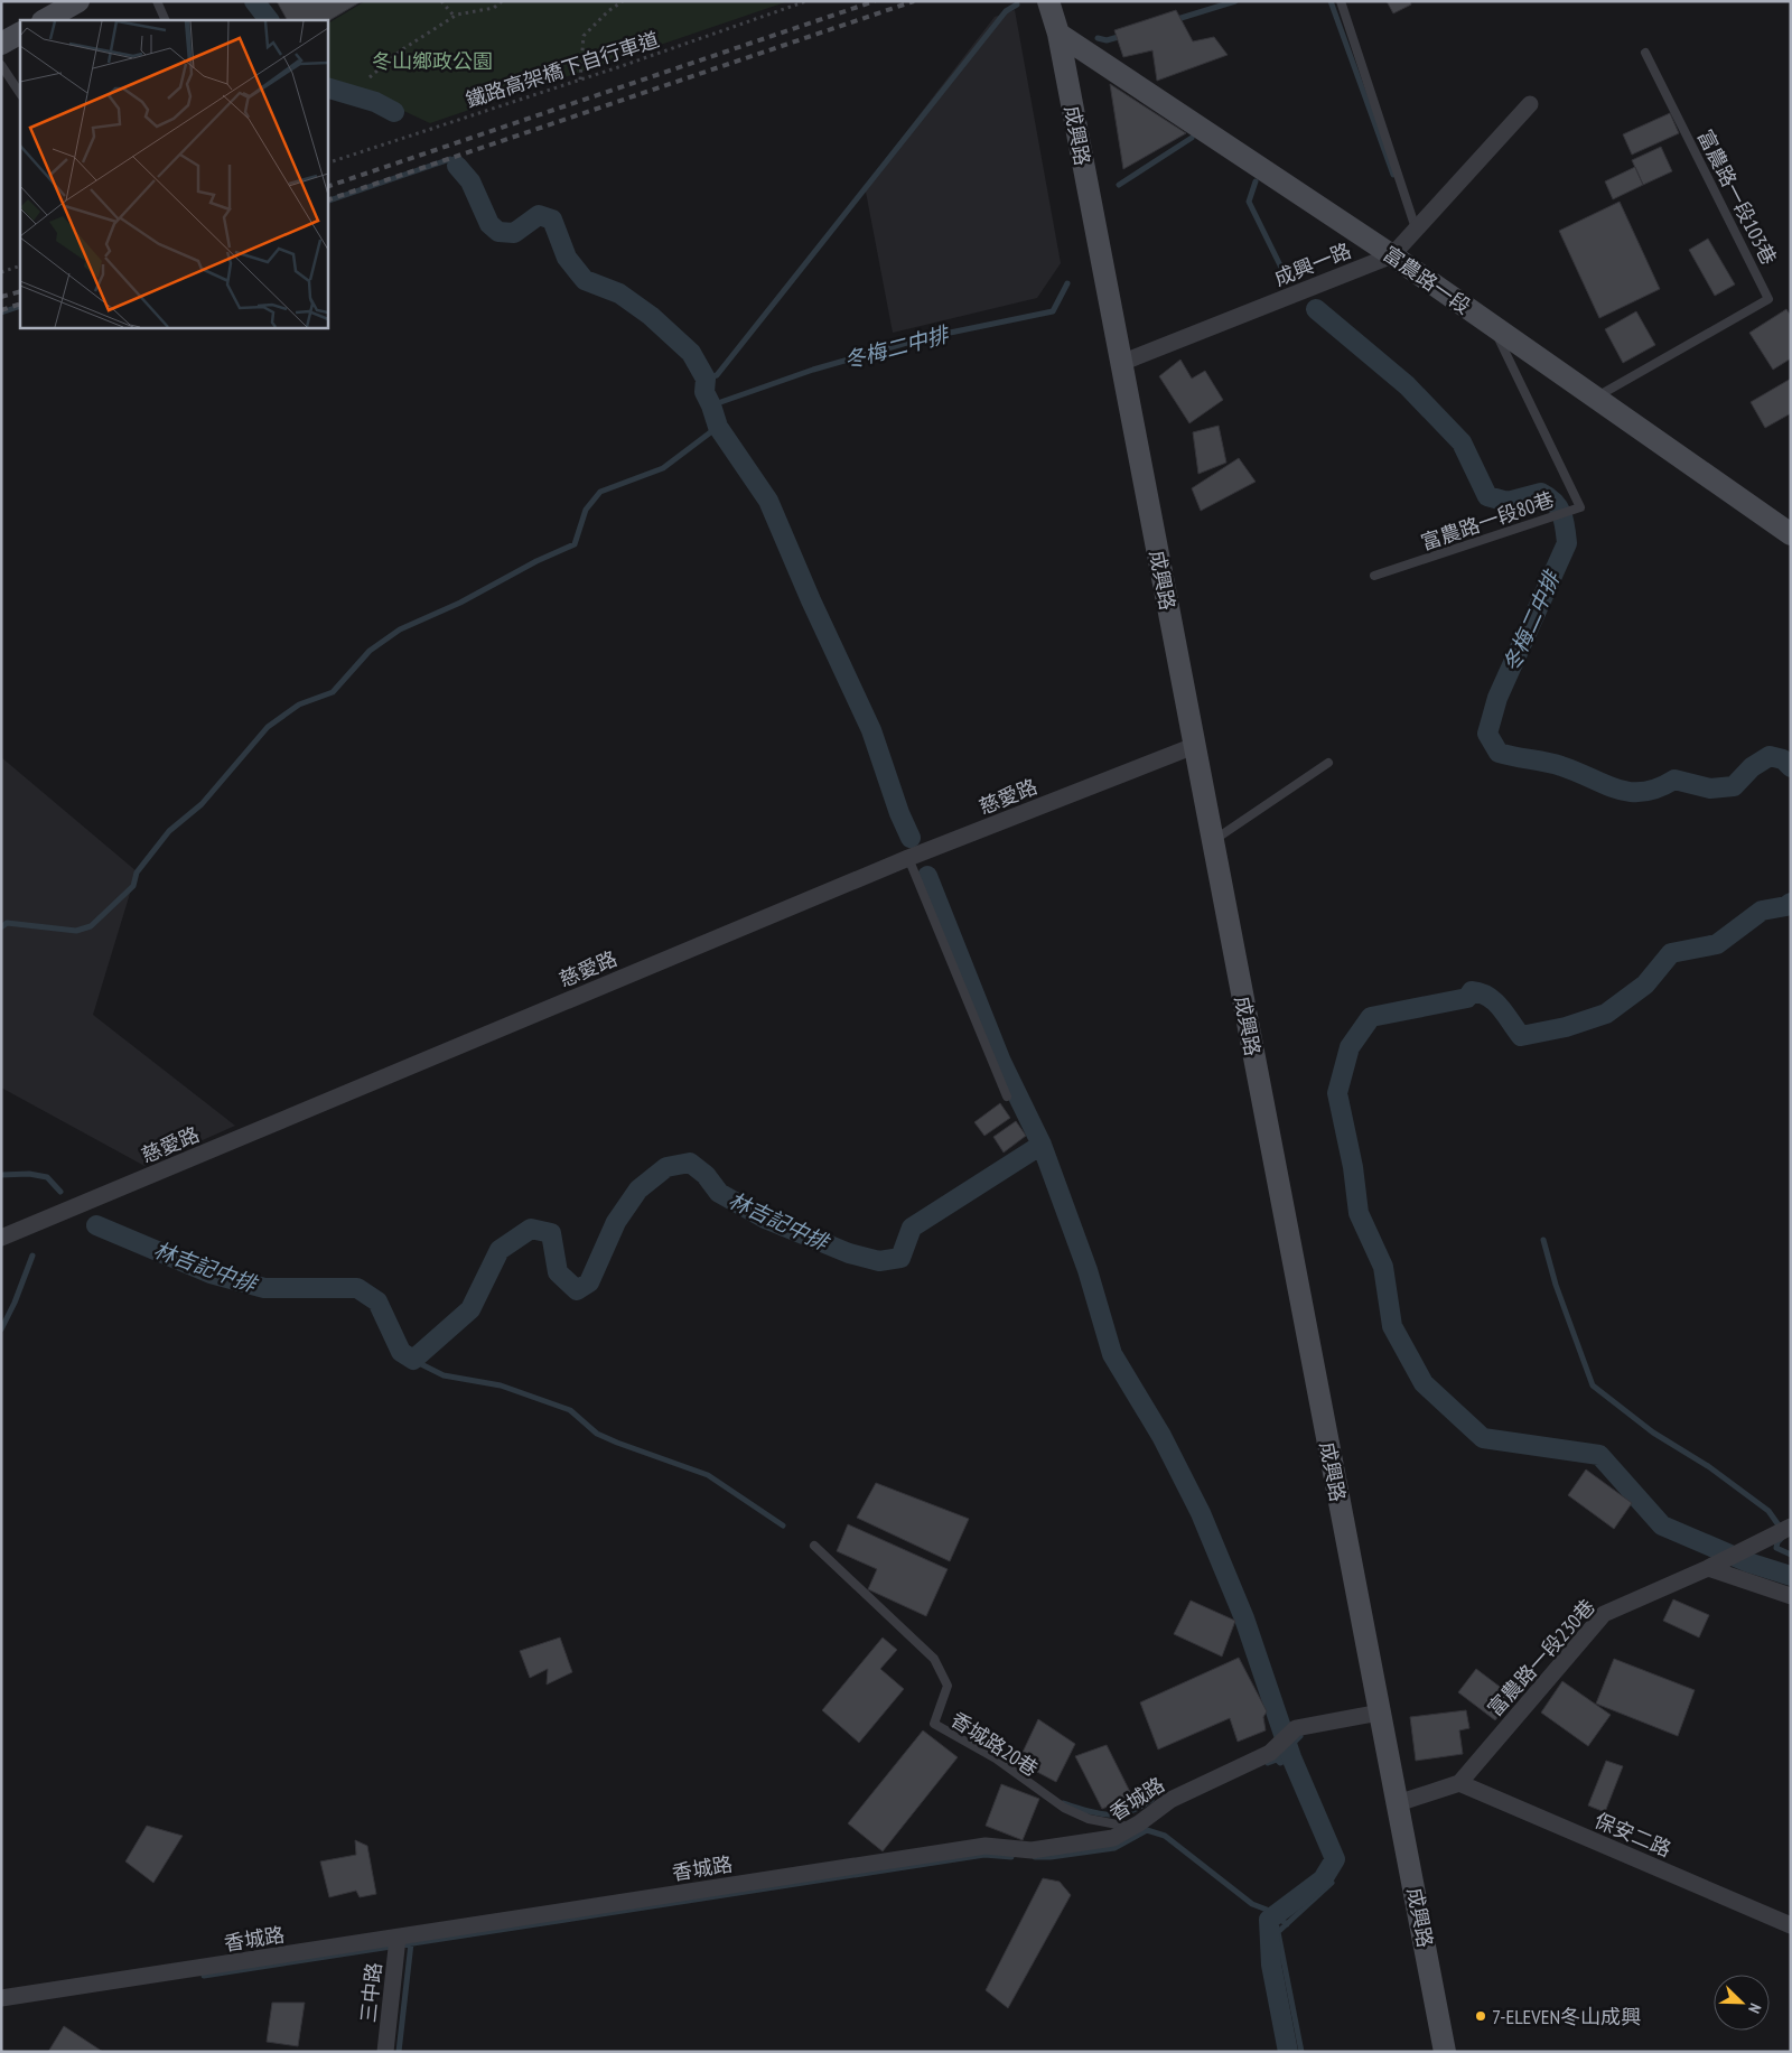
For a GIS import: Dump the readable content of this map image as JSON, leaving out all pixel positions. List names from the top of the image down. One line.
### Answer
{"streets":{"street":["成興路","成興一路","富農路一段","慈愛路","富農路一段230巷","香城路","保安二路","三中路"],"lane":["富農路一段103巷","富農路一段80巷","香城路20巷"],"path":["鐵路高架橋下自行車道"]},"crossings":[["成興路","成興一路"],["成興路","富農路一段"],["成興路","慈愛路"],["成興路","香城路"],["富農路一段103巷","富農路一段"],["成興一路","富農路一段"],["富農路一段","富農路一段80巷"],["富農路一段230巷","保安二路"],["香城路20巷","香城路"],["香城路","三中路"]],"water":["冬梅二中排","林吉記中排"],"parks":["冬山鄉政公園"],"places":["7-ELEVEN冬山成興"],"north":"bottom right"}
